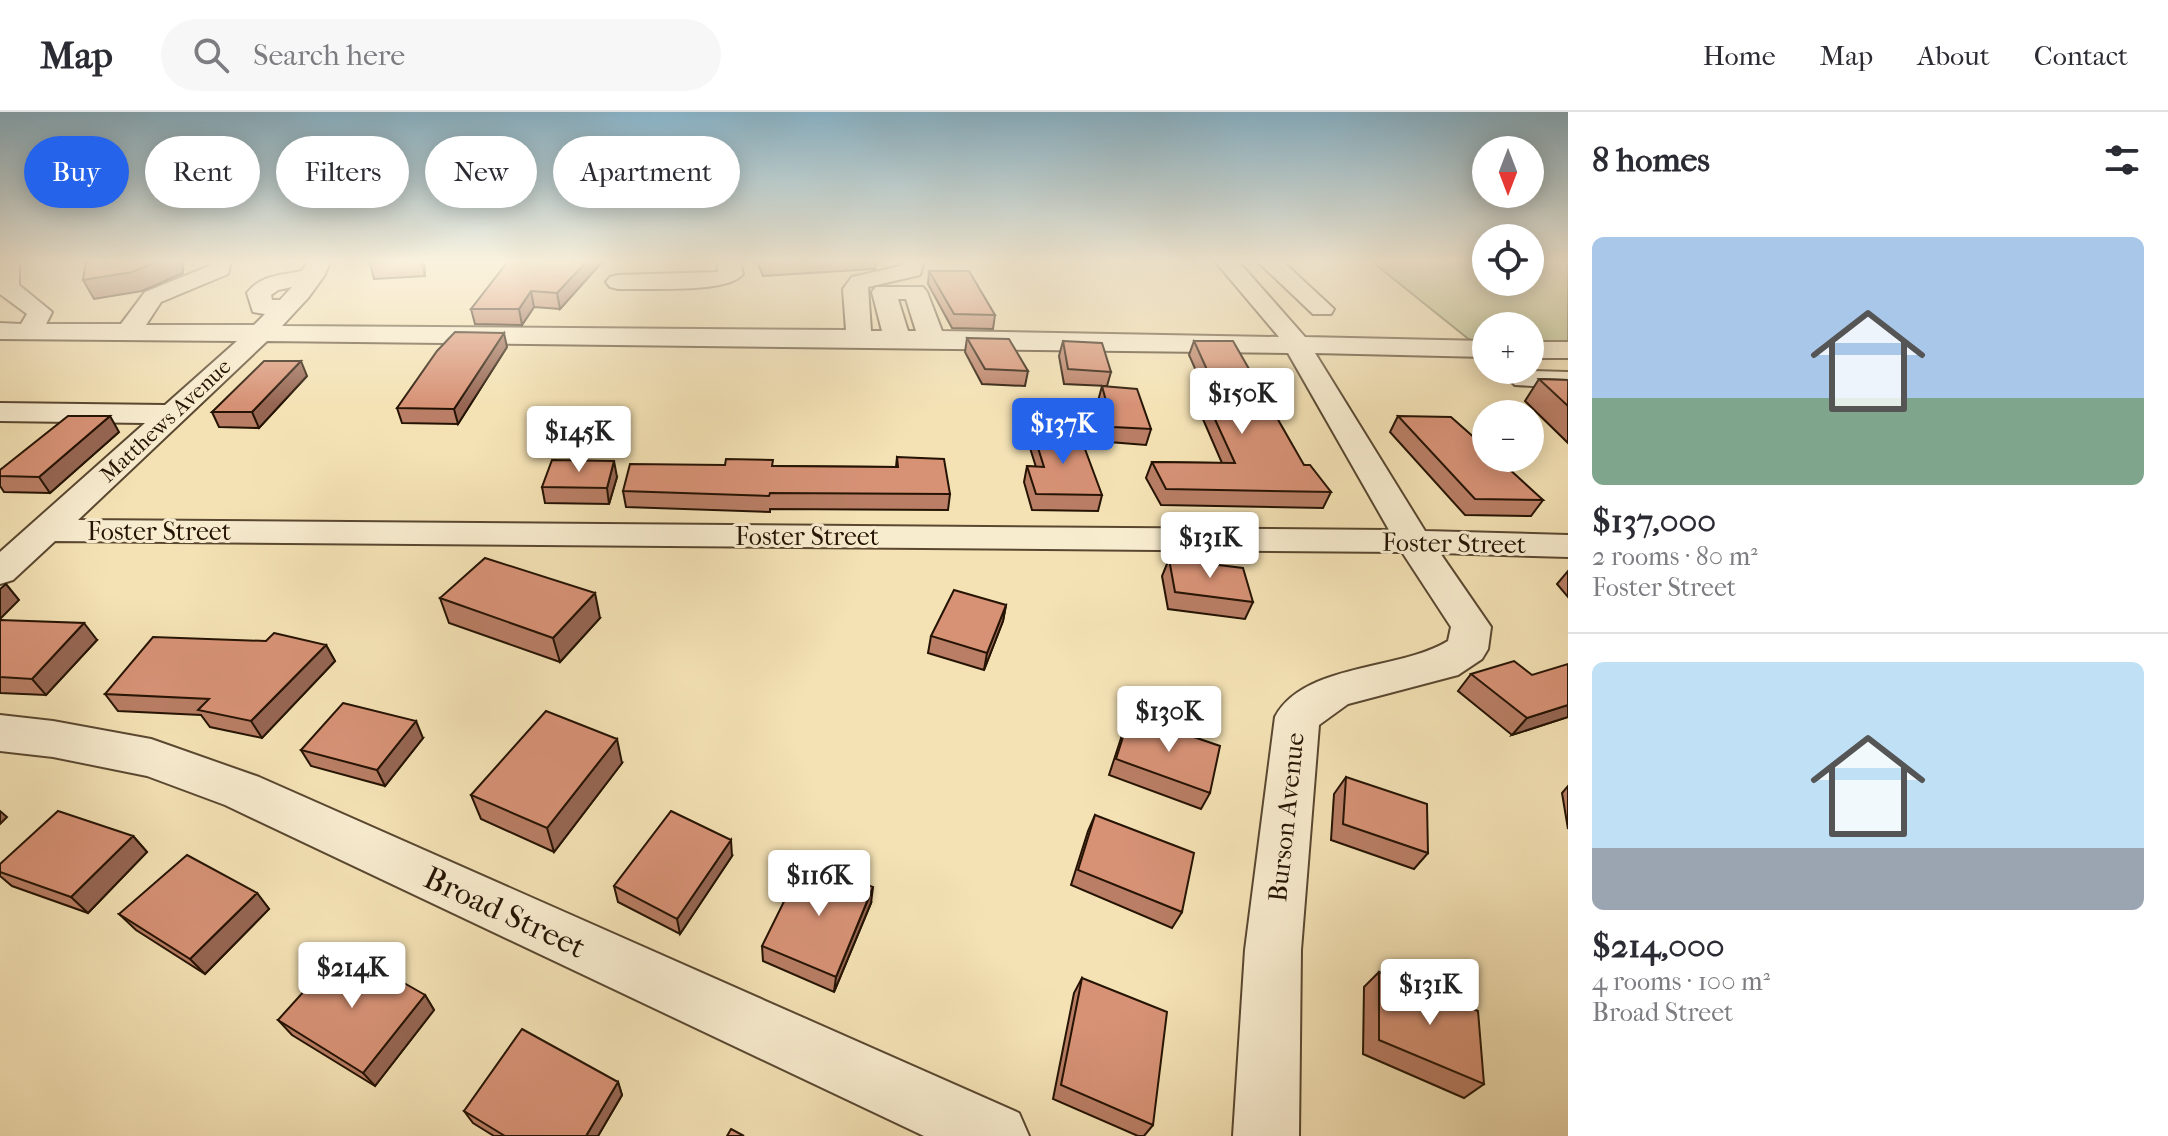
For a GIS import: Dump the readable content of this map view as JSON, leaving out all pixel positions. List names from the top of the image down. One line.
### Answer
{"streets":{"street":["Matthews Avenue","Foster Street","Burson Avenue","Broad Street"]},"crossings":[["Matthews Avenue","Foster Street"],["Foster Street","Burson Avenue"]],"north":"bottom","page":{"header":"Map","search":"Search here","nav":["Home","Map","About","Contact"],"heading":"8 homes","map_buttons":["+","−"],"chip":["Buy","Rent","Filters","New","Apartment"],"list":[{"name":"$137,000","note":"2 rooms · 80 m² · Foster Street"},{"name":"$214,000","note":"4 rooms · 100 m² · Broad Street"}],"price":["$150K","$137K","$145K","$131K","$130K","$116K","$214K","$131K"]}}
